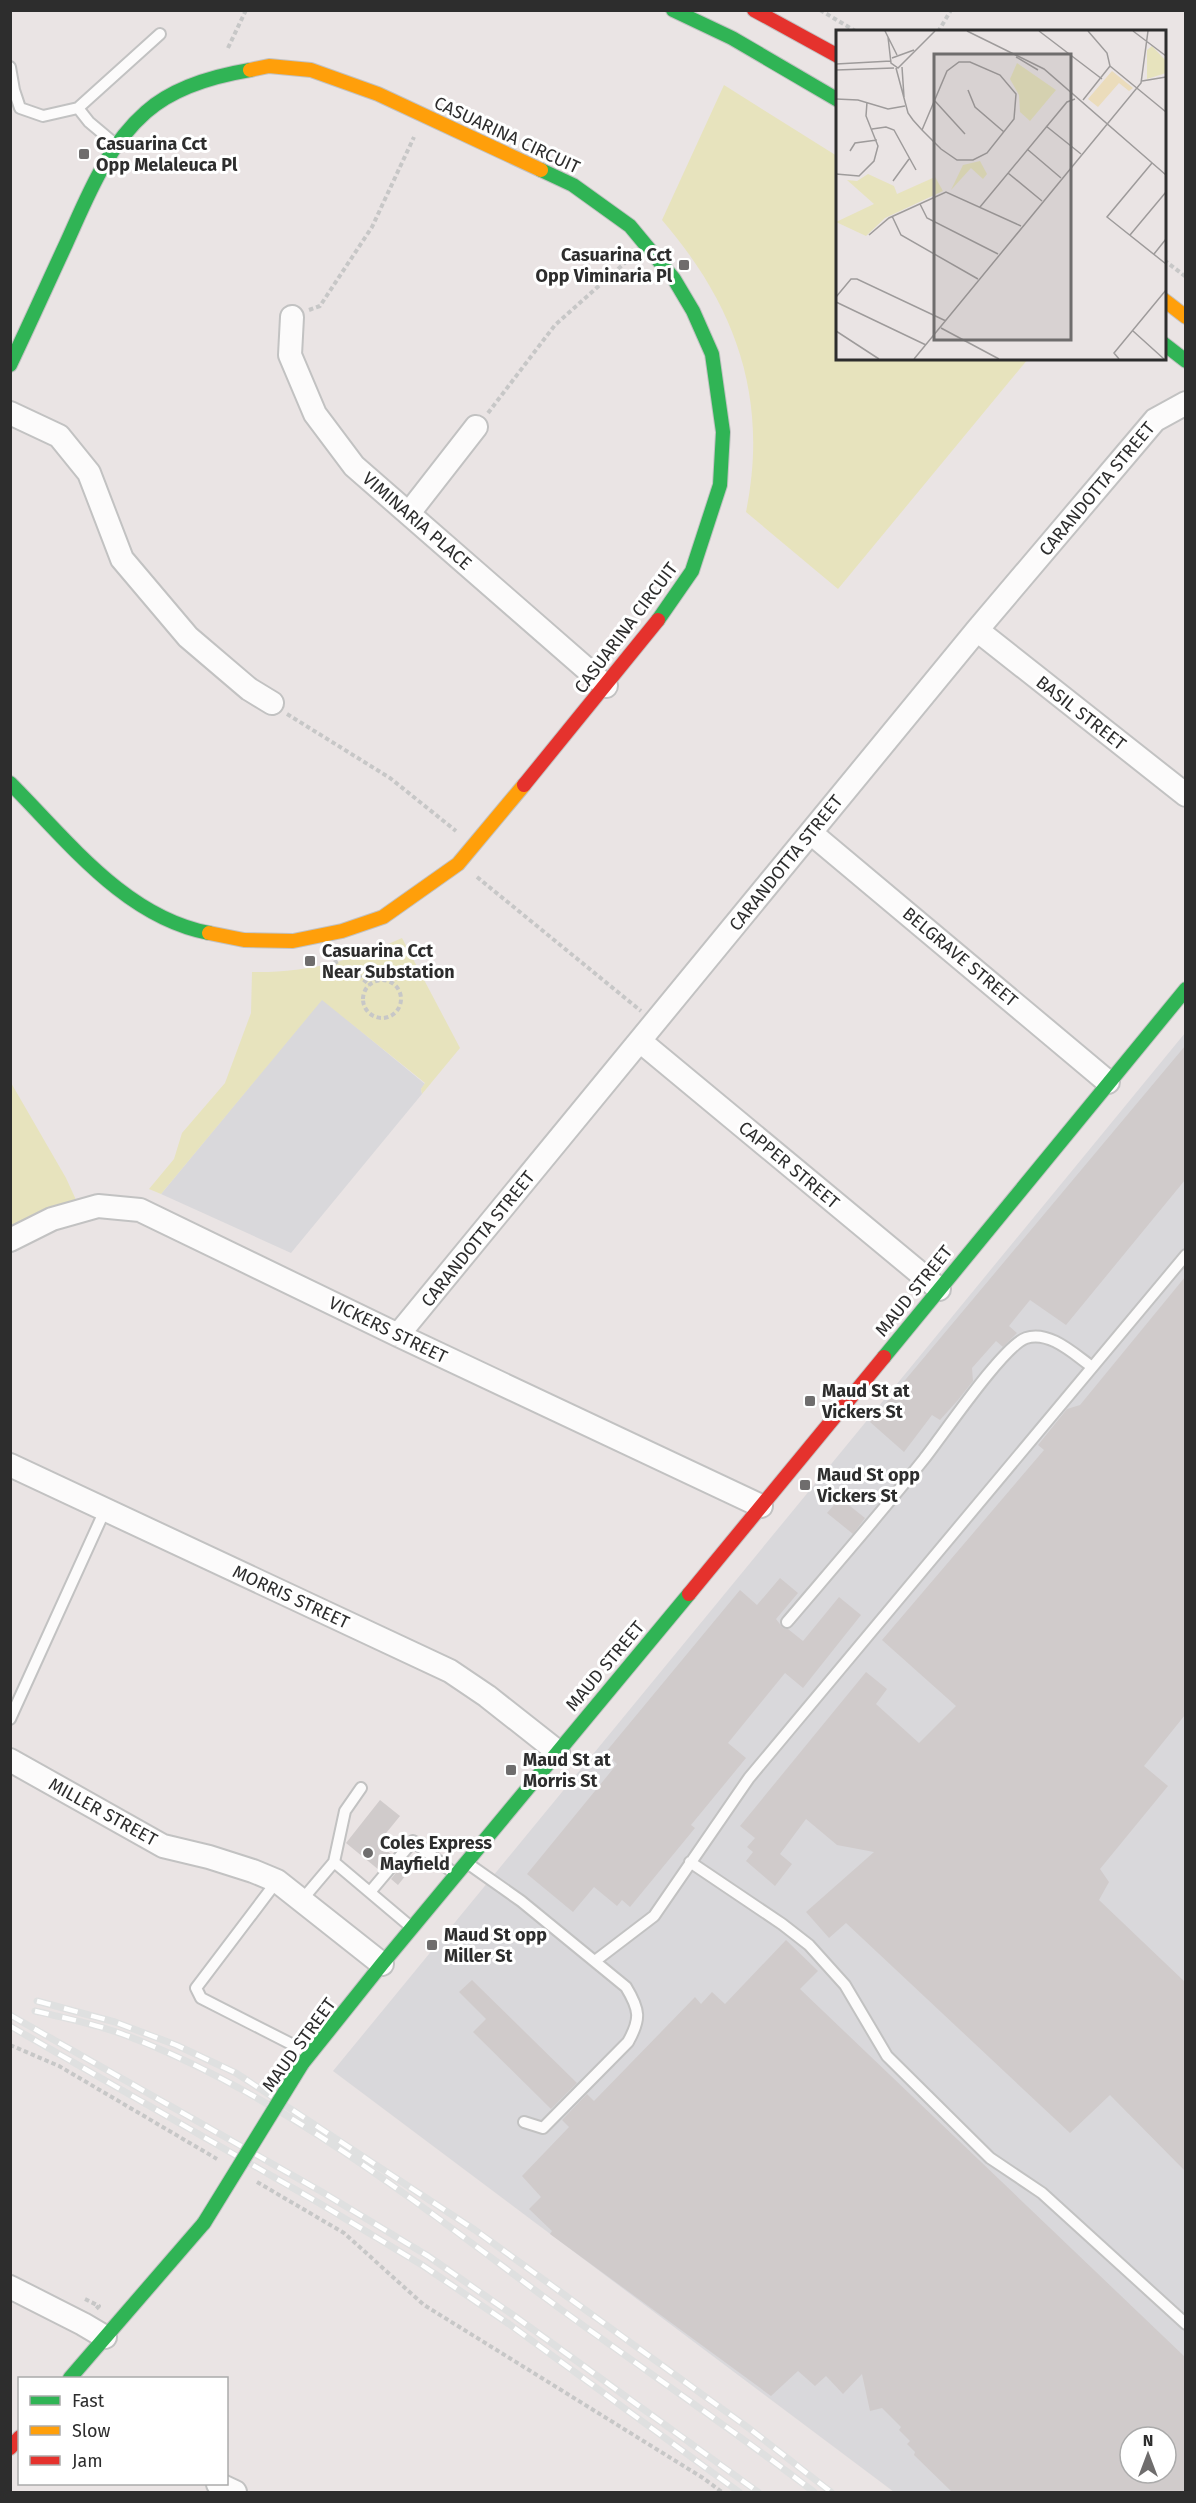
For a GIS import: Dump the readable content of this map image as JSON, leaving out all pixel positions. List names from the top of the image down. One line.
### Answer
{"streets":{"main road":["CASUARINA CIRCUIT","MAUD STREET"],"street":["CARANDOTTA STREET","VIMINARIA PLACE","BASIL STREET","BELGRAVE STREET","CAPPER STREET","VICKERS STREET","MORRIS STREET","MILLER STREET"]},"crossings":[["CASUARINA CIRCUIT","VIMINARIA PLACE"],["CARANDOTTA STREET","BASIL STREET"],["CARANDOTTA STREET","BELGRAVE STREET"],["CARANDOTTA STREET","CAPPER STREET"],["CARANDOTTA STREET","VICKERS STREET"],["BELGRAVE STREET","MAUD STREET"],["CAPPER STREET","MAUD STREET"],["MAUD STREET","VICKERS STREET"],["MAUD STREET","MORRIS STREET"],["MAUD STREET","MILLER STREET"]],"places":{"transit":["Casuarina Cct Opp Melaleuca Pl","Casuarina Cct Opp Viminaria Pl","Casuarina Cct Near Substation","Maud St at Vickers St","Maud St opp Vickers St","Maud St at Morris St","Maud St opp Miller St"],"other":["Coles Express Mayfield"]},"legend":["Fast","Slow","Jam"],"north":"top"}
